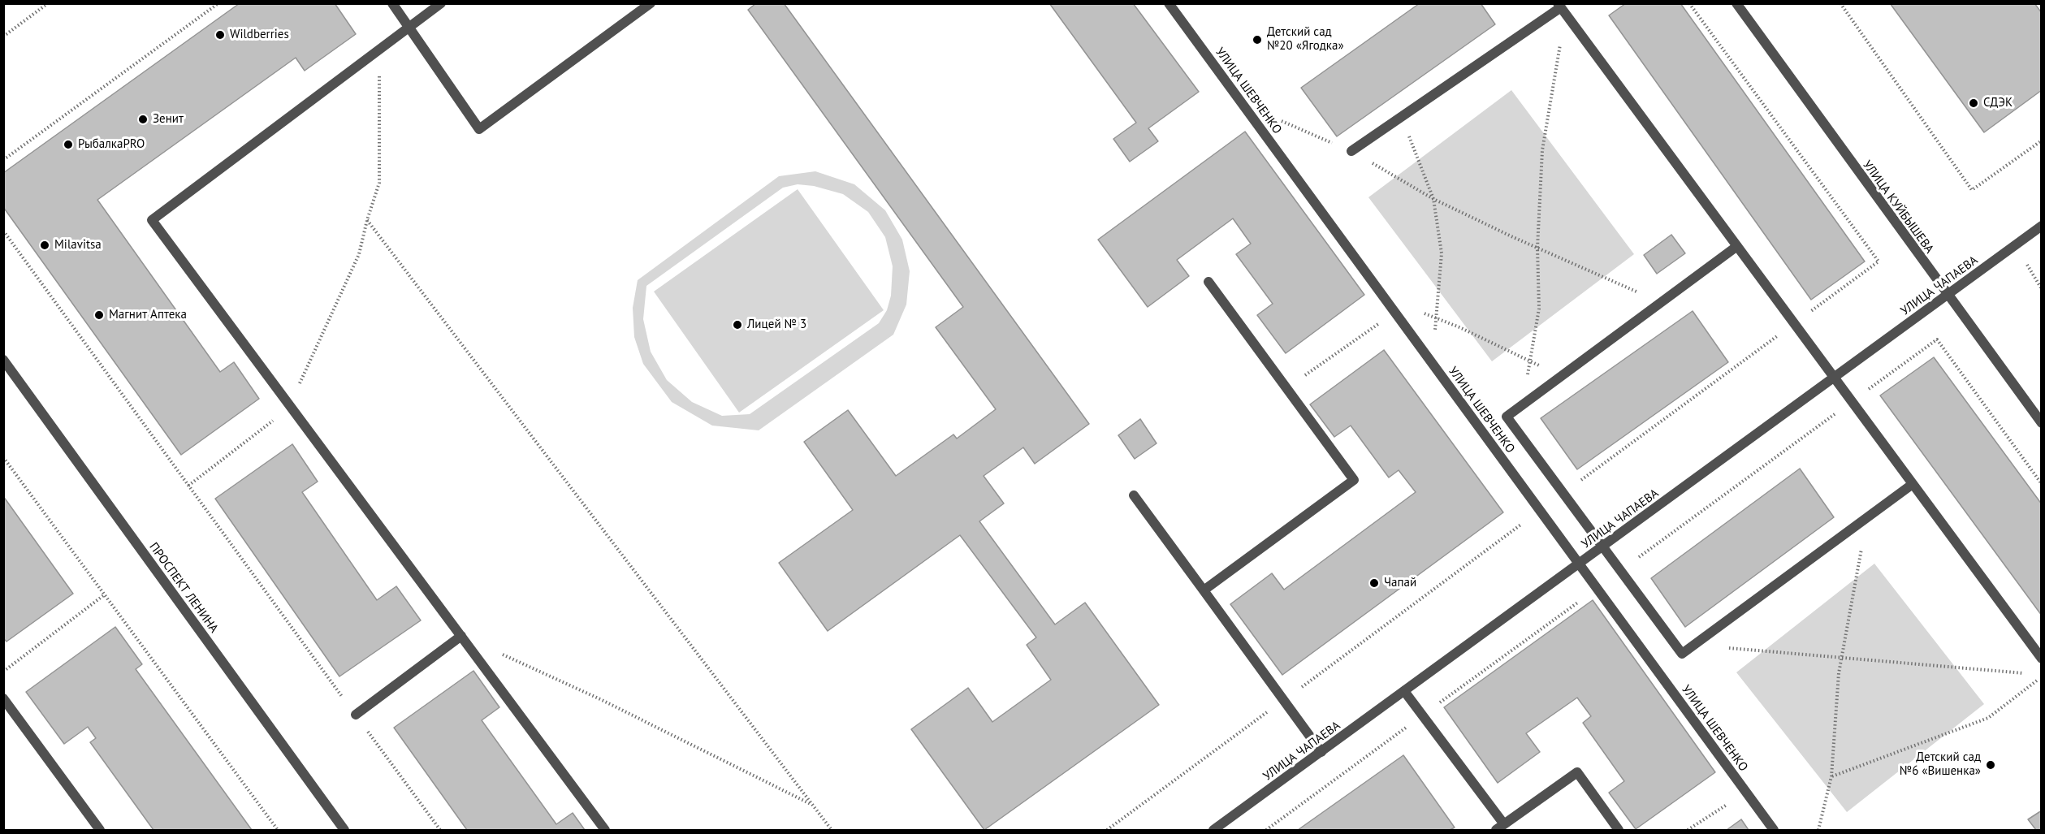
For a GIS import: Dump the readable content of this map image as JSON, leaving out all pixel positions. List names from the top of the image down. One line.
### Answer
{"streets":{"street":["УЛИЦА ШЕВЧЕНКО","УЛИЦА КУЙБЫШЕВА","УЛИЦА ЧАПАЕВА","ПРОСПЕКТ ЛЕНИНА"]},"crossings":[["УЛИЦА ШЕВЧЕНКО","УЛИЦА ЧАПАЕВА"],["УЛИЦА КУЙБЫШЕВА","УЛИЦА ЧАПАЕВА"]],"places":["Wildberries","Детский сад №20 «Ягодка»","СДЭК","Зенит","РыбалкаPRO","Milavitsa","Магнит Аптека","Лицей № 3","Чапай","Детский сад №6 «Вишенка»"]}
